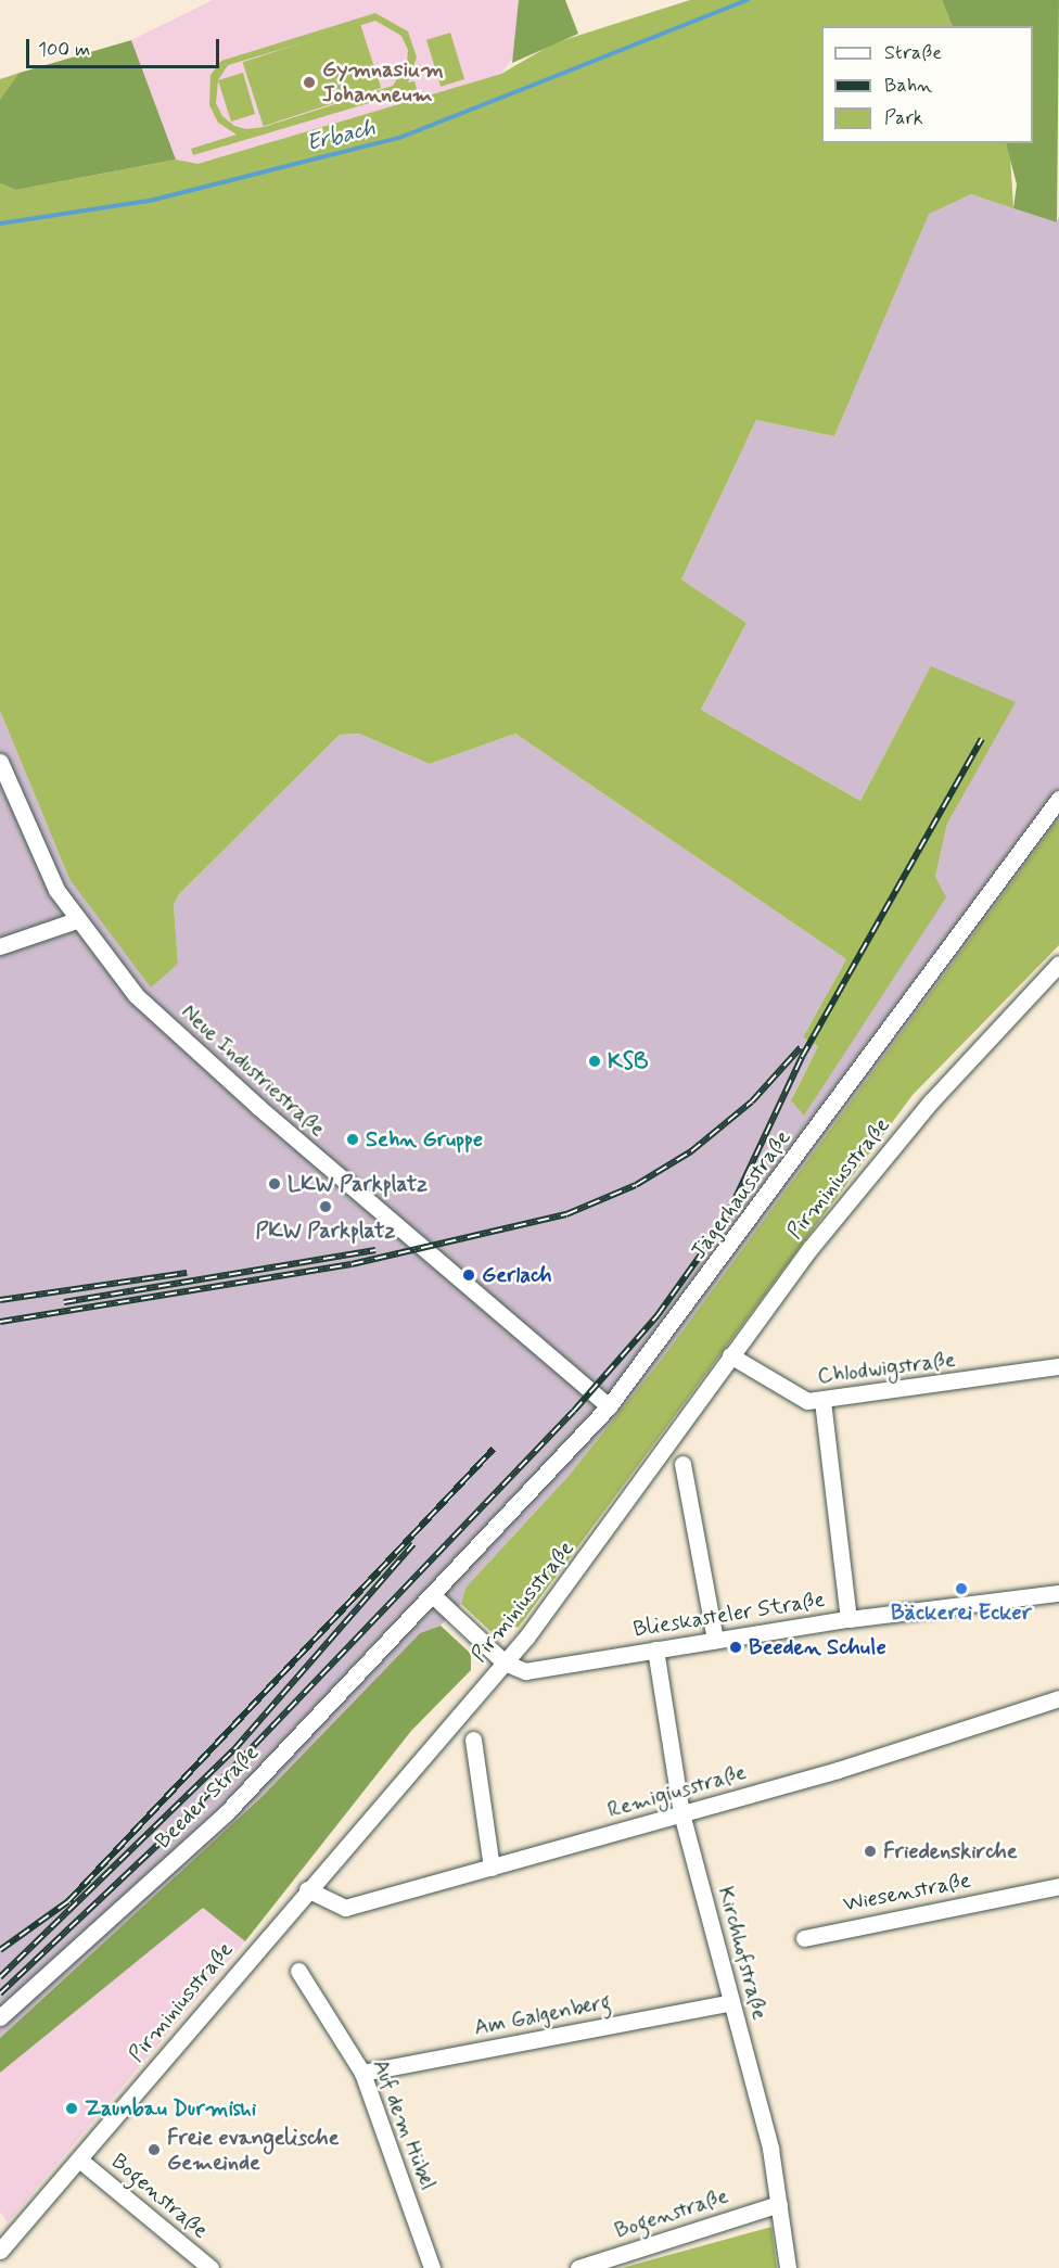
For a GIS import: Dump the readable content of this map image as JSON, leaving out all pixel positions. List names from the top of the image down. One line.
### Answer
{"streets":{"street":["Neue Industriestraße","Pirminiusstraße","Jägerhausstraße","Chlodwigstraße","Blieskasteler Straße","Remigiusstraße","Beeder Straße","Wiesenstraße","Kirchhofstraße","Am Galgenberg","Auf dem Hübel","Bogenstraße"]},"crossings":[["Neue Industriestraße","Jägerhausstraße"],["Pirminiusstraße","Chlodwigstraße"],["Pirminiusstraße","Blieskasteler Straße"],["Pirminiusstraße","Remigiusstraße"],["Pirminiusstraße","Bogenstraße"],["Jägerhausstraße","Blieskasteler Straße"],["Jägerhausstraße","Beeder Straße"],["Blieskasteler Straße","Beeder Straße"],["Blieskasteler Straße","Kirchhofstraße"],["Remigiusstraße","Kirchhofstraße"],["Kirchhofstraße","Am Galgenberg"],["Kirchhofstraße","Bogenstraße"],["Am Galgenberg","Auf dem Hübel"]],"water":["Erbach"],"places":["Gymnasium Johanneum","KSB","Sehn Gruppe","LKW Parkplatz","PKW Parkplatz","Gerlach","Bäckerei Ecker","Beeden Schule","Friedenskirche","Zaunbau Durmishi","Freie evangelische Gemeinde"],"legend":["Straße","Bahn","Park"],"scale_bar":"100 m"}
